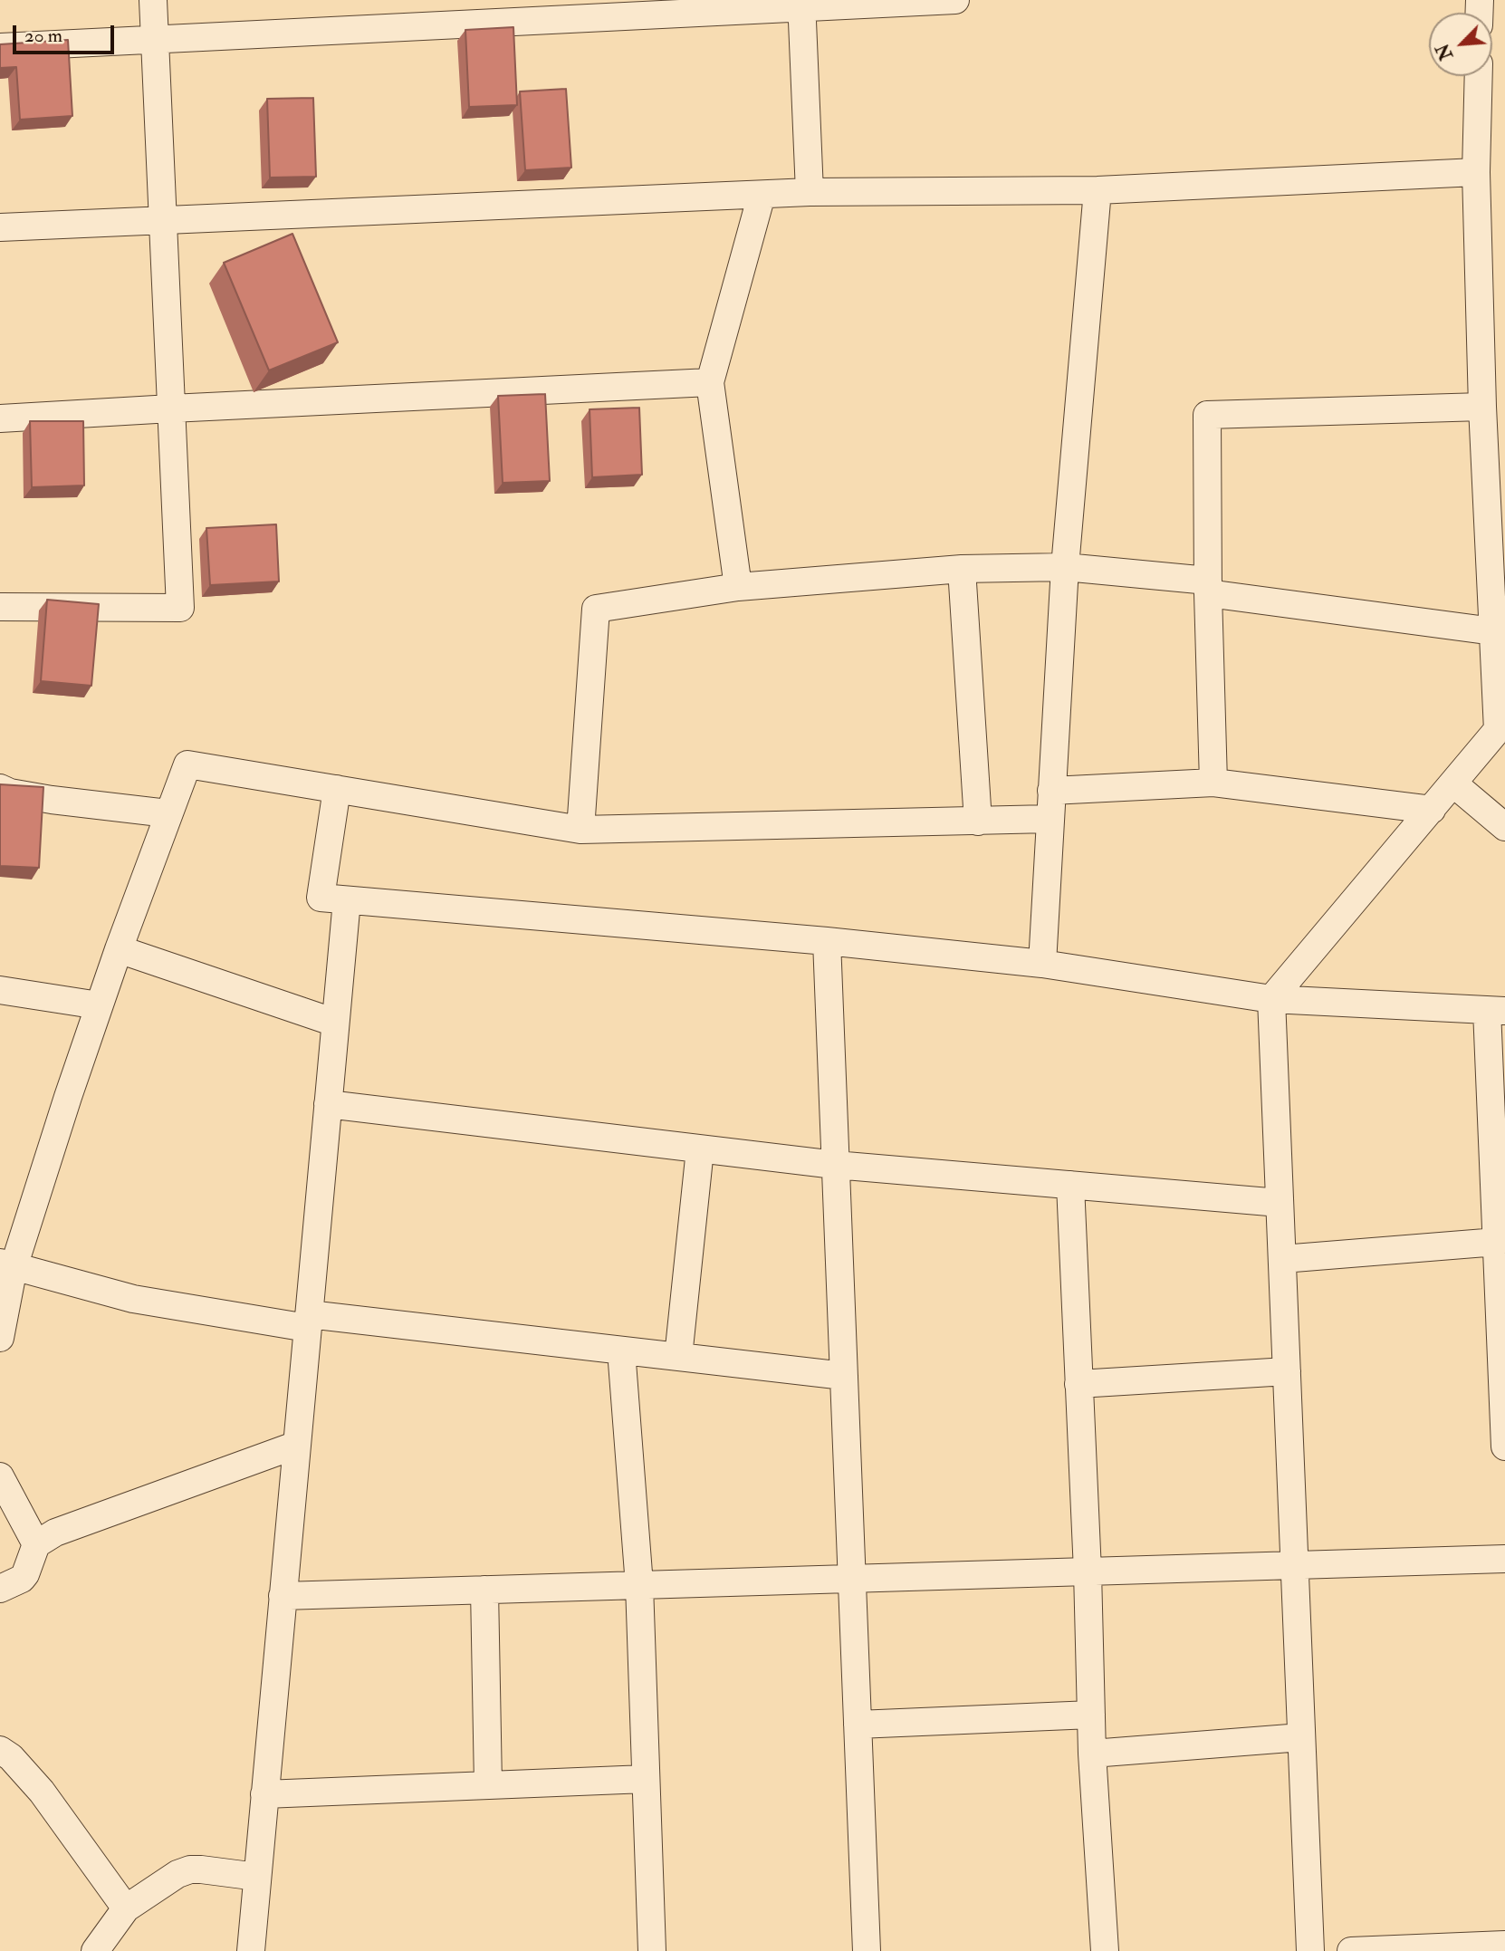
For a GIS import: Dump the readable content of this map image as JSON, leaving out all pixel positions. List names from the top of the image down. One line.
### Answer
{"scale_bar":"20 m","north":"bottom left"}
